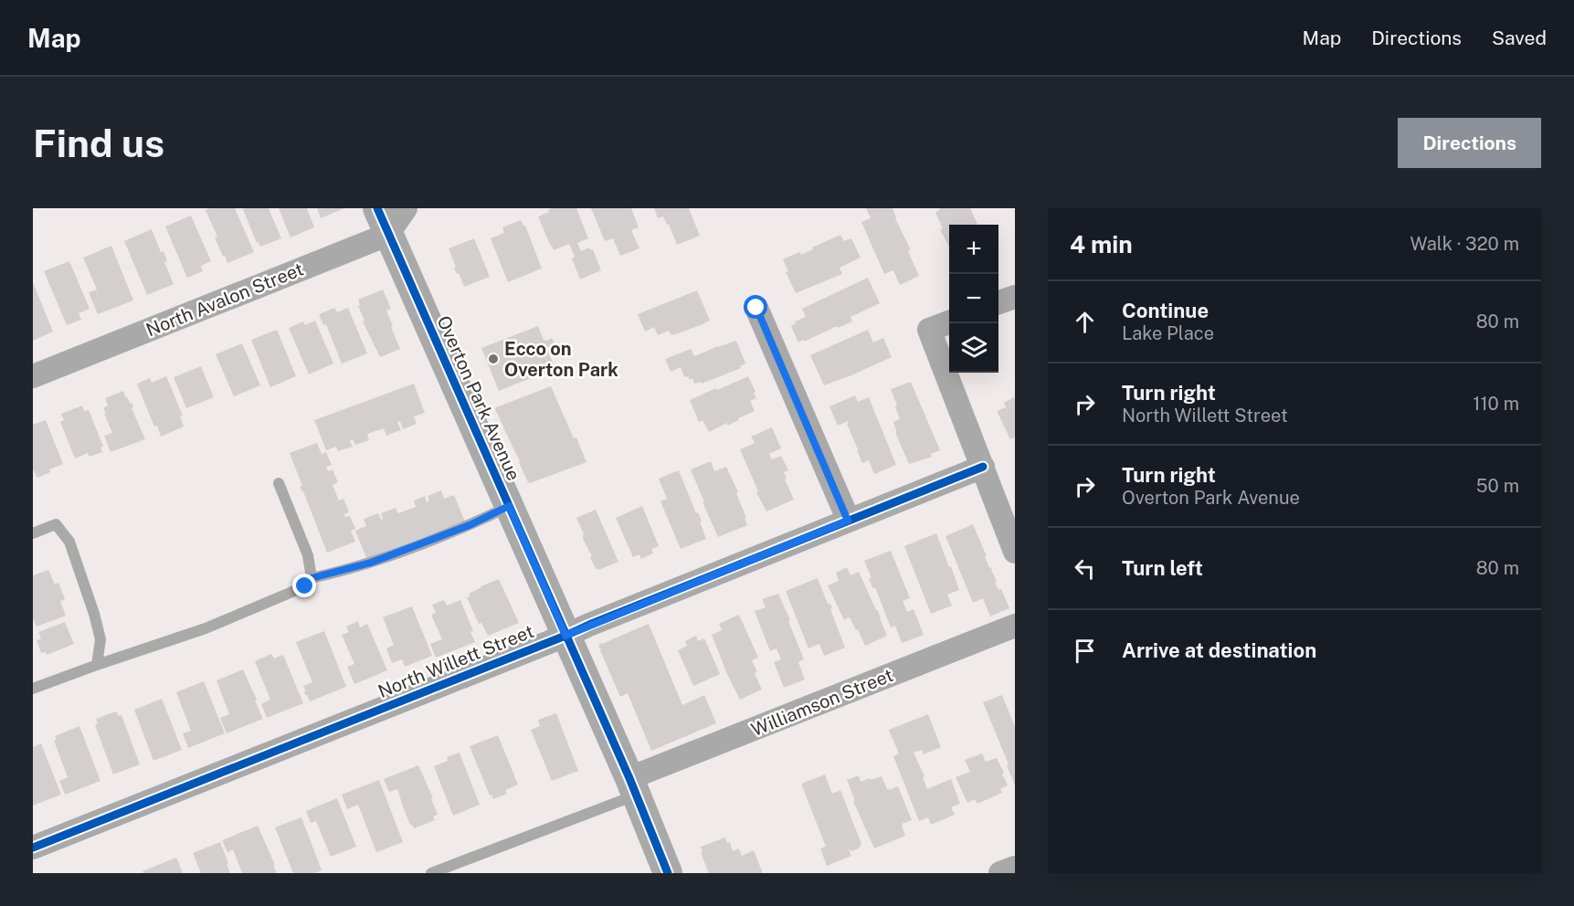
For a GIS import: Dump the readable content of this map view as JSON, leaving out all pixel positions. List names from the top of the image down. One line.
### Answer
{"streets":{"street":["North Avalon Street","Overton Park Avenue","North Willett Street","Williamson Street"]},"crossings":[["North Avalon Street","Overton Park Avenue"],["Overton Park Avenue","North Willett Street"],["Overton Park Avenue","Williamson Street"]],"places":["Ecco on Overton Park"],"page":{"header":"Map","nav":["Map","Directions","Saved"],"buttons":"Directions","title":"Find us","heading":["4 min","Walk · 320 m"],"map_buttons":["+","−"],"list":[["Continue","Lake Place","80 m"],["Turn right","North Willett Street","110 m"],["Turn right","Overton Park Avenue","50 m"],["Turn left","80 m"],"Arrive at destination"]}}
